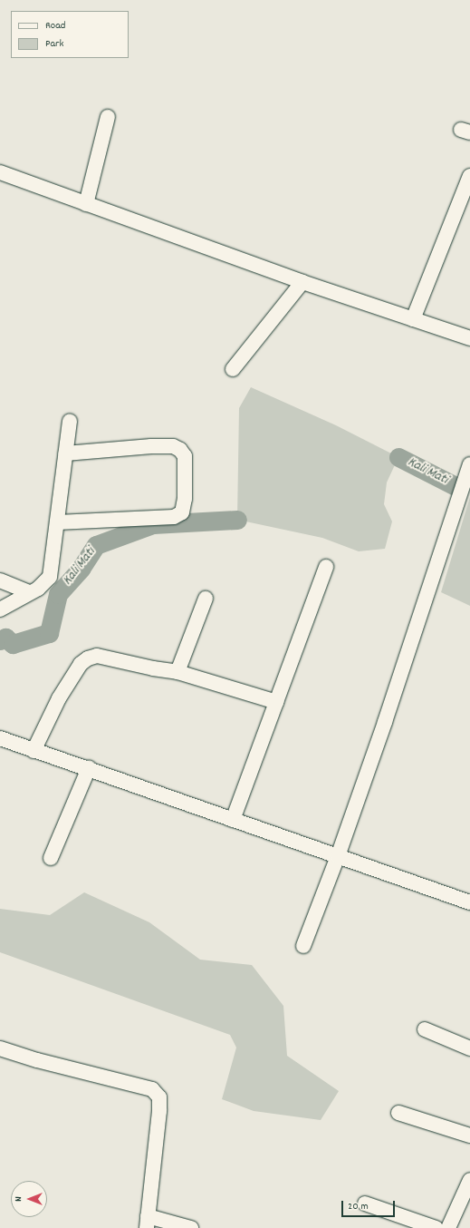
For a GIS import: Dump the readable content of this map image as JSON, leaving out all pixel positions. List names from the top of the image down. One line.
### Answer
{"water":["Kali Mati"],"legend":["Road","Park"],"scale_bar":"20 m","north":"left"}
